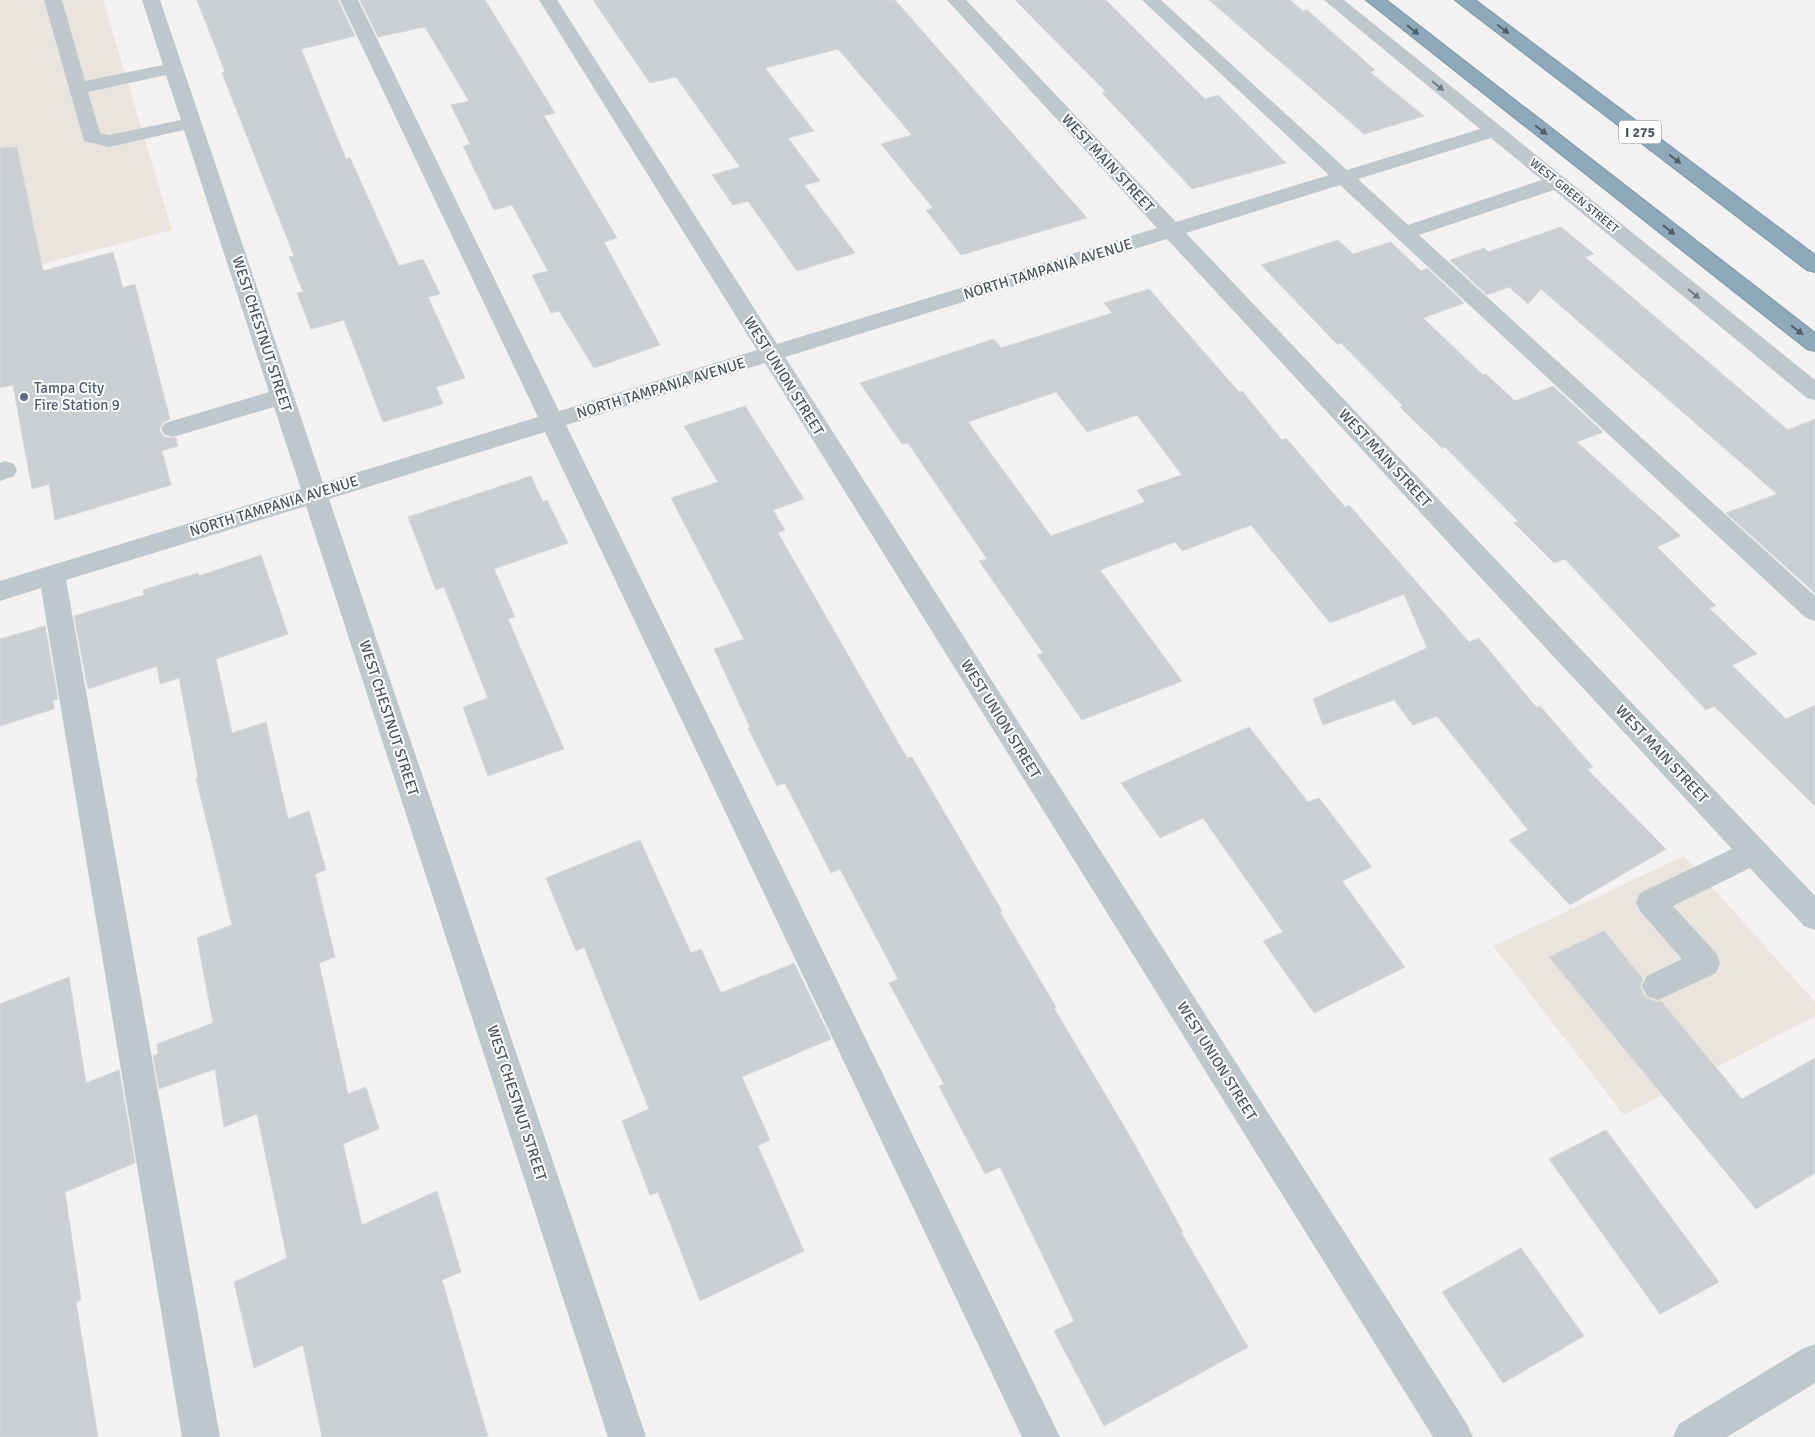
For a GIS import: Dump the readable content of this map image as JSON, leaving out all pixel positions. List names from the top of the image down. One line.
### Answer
{"streets":{"highway":["I 275"],"street":["WEST MAIN STREET","WEST GREEN STREET","NORTH TAMPANIA AVENUE","WEST CHESTNUT STREET","WEST UNION STREET"]},"crossings":[["WEST MAIN STREET","NORTH TAMPANIA AVENUE"],["WEST GREEN STREET","NORTH TAMPANIA AVENUE"],["NORTH TAMPANIA AVENUE","WEST CHESTNUT STREET"],["NORTH TAMPANIA AVENUE","WEST UNION STREET"]],"places":["Tampa City Fire Station 9"]}
